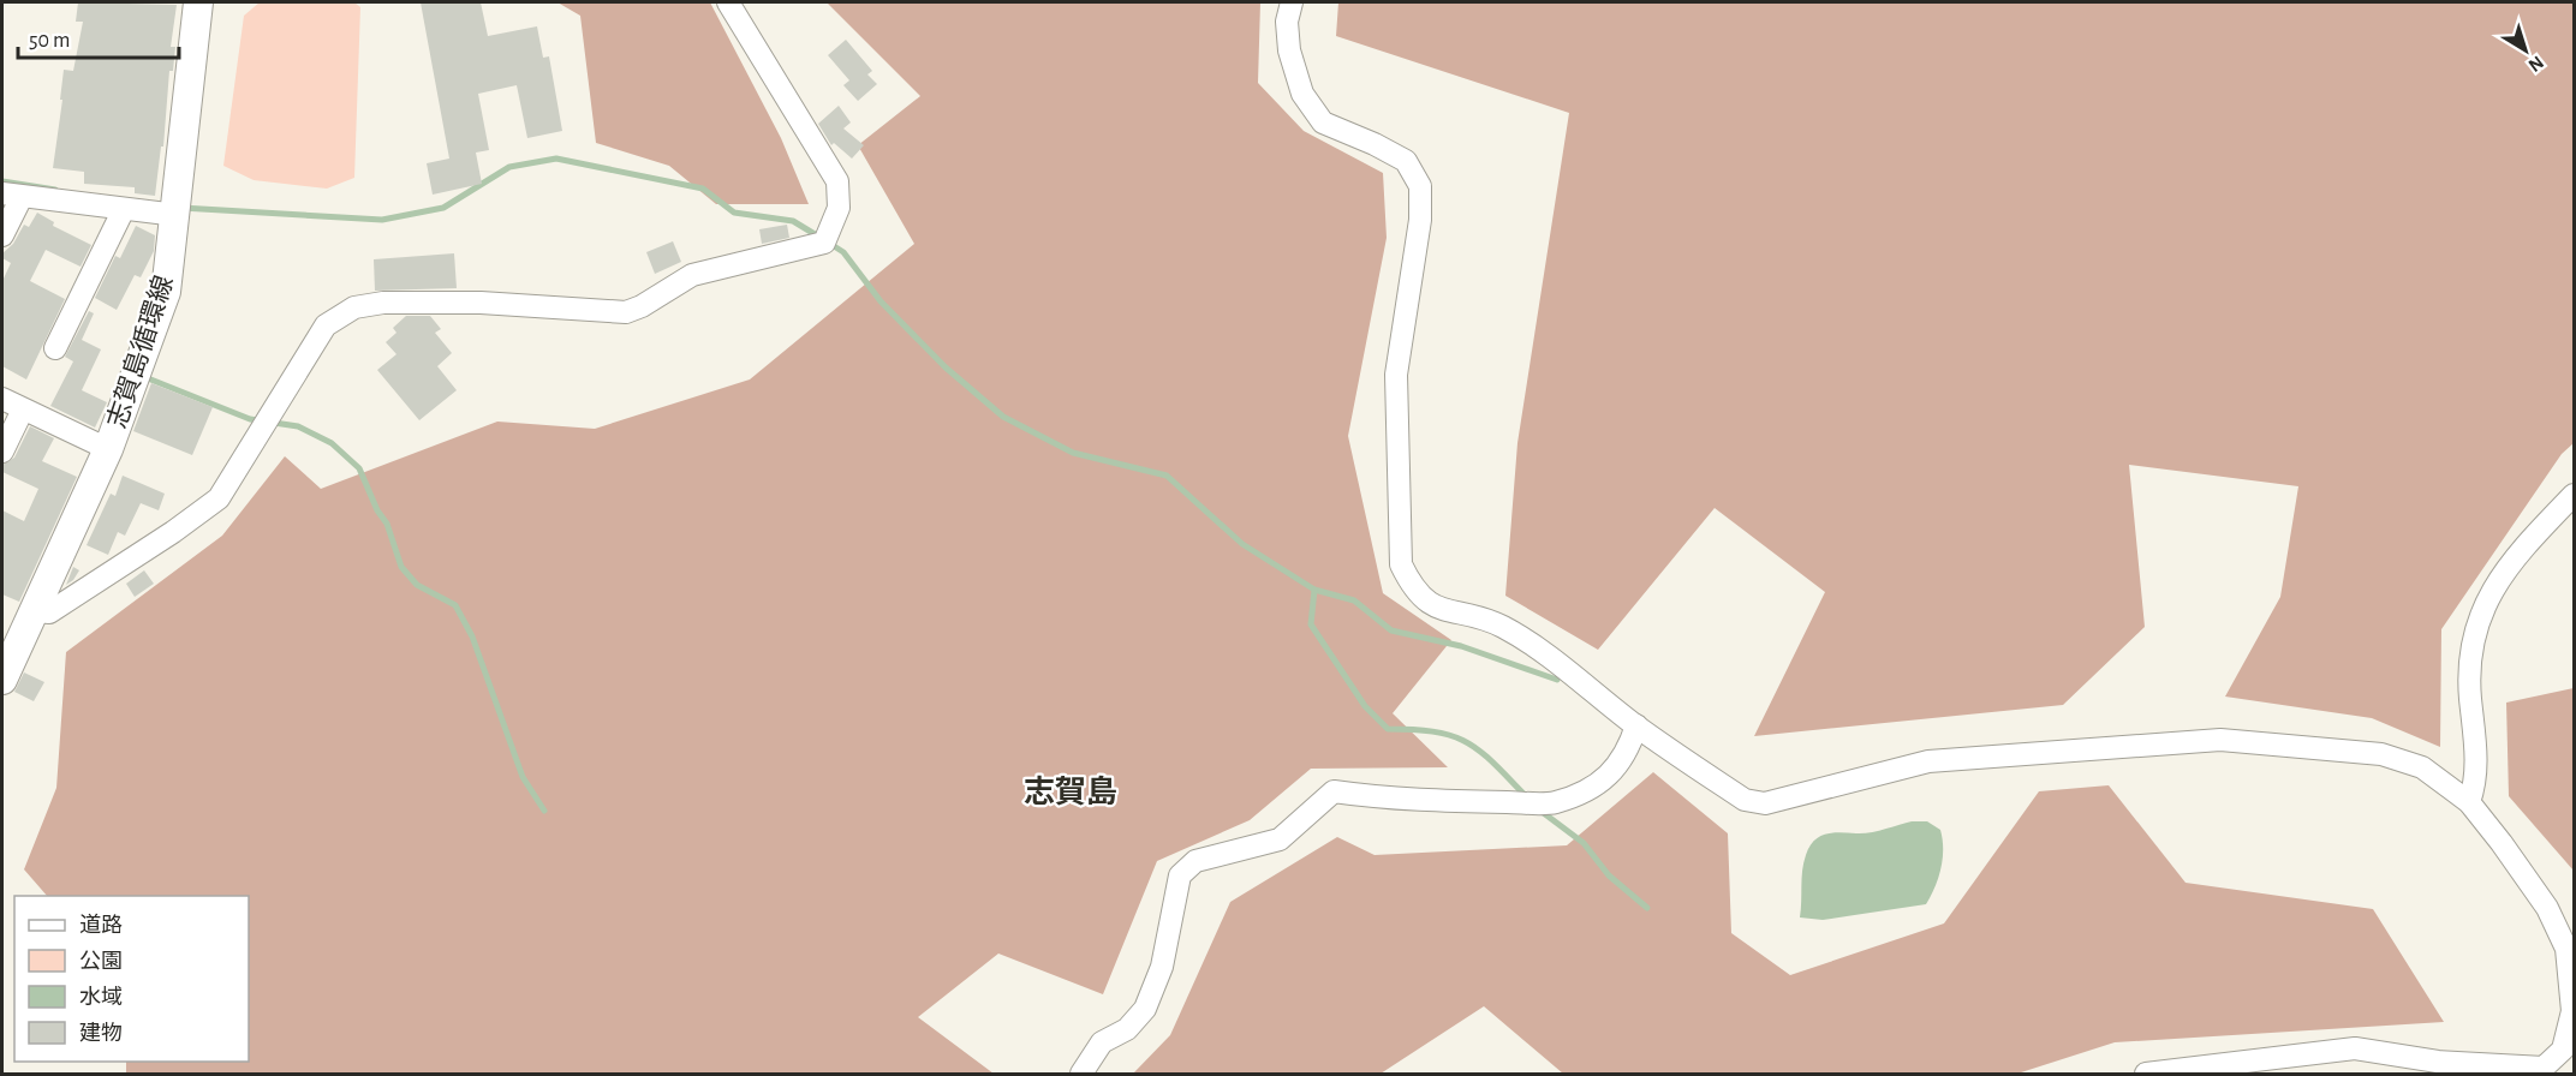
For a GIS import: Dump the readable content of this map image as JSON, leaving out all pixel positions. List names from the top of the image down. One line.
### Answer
{"streets":{"main road":["志賀島循環線"]},"districts":["志賀島"],"legend":["道路","公園","水域","建物"],"scale_bar":"50 m","north":"bottom right"}
